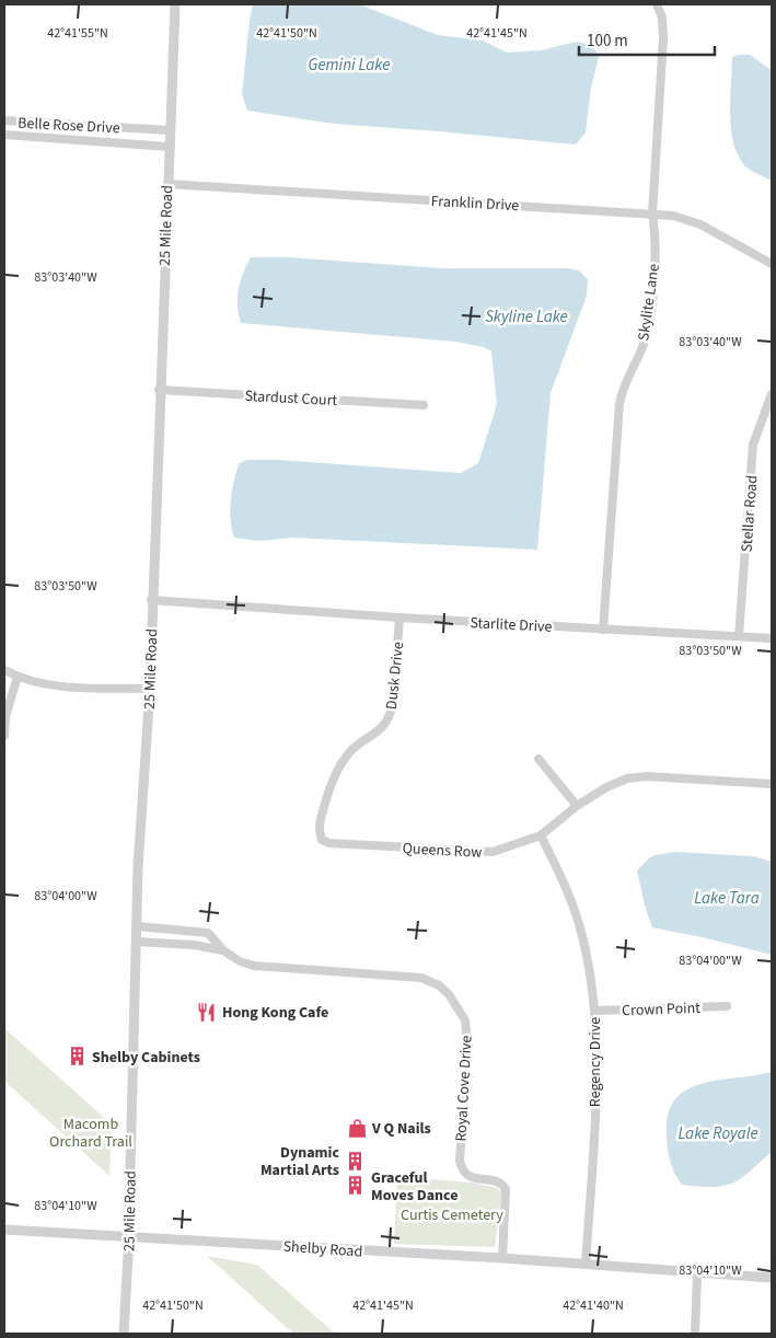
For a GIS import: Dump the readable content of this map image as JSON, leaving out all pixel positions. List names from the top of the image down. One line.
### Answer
{"streets":{"street":["Belle Rose Drive","Franklin Drive","25 Mile Road","Skylite Lane","Stardust Court","Stellar Road","Starlite Drive","Dusk Drive","Queens Row","Crown Point","Regency Drive","Royal Cove Drive","Shelby Road"]},"crossings":[["Belle Rose Drive","25 Mile Road"],["Franklin Drive","25 Mile Road"],["Franklin Drive","Skylite Lane"],["25 Mile Road","Stardust Court"],["25 Mile Road","Starlite Drive"],["25 Mile Road","Royal Cove Drive"],["25 Mile Road","Shelby Road"],["Skylite Lane","Starlite Drive"],["Stellar Road","Starlite Drive"],["Starlite Drive","Dusk Drive"],["Dusk Drive","Queens Row"],["Queens Row","Regency Drive"],["Crown Point","Regency Drive"],["Regency Drive","Shelby Road"],["Royal Cove Drive","Shelby Road"]],"water":["Gemini Lake","Skyline Lake","Lake Tara","Lake Royale"],"parks":["Macomb Orchard Trail","Curtis Cemetery"],"places":{"restaurant":["Hong Kong Cafe"],"building":["Shelby Cabinets","Dynamic Martial Arts","Graceful Moves Dance"],"shop":["V Q Nails"]},"scale_bar":"100 m","coordinates":["42°41'55\"N","42°41'50\"N","42°41'45\"N","83°03'40\"W","83°03'50\"W","83°04'00\"W","83°04'10\"W","42°41'40\"N"]}
